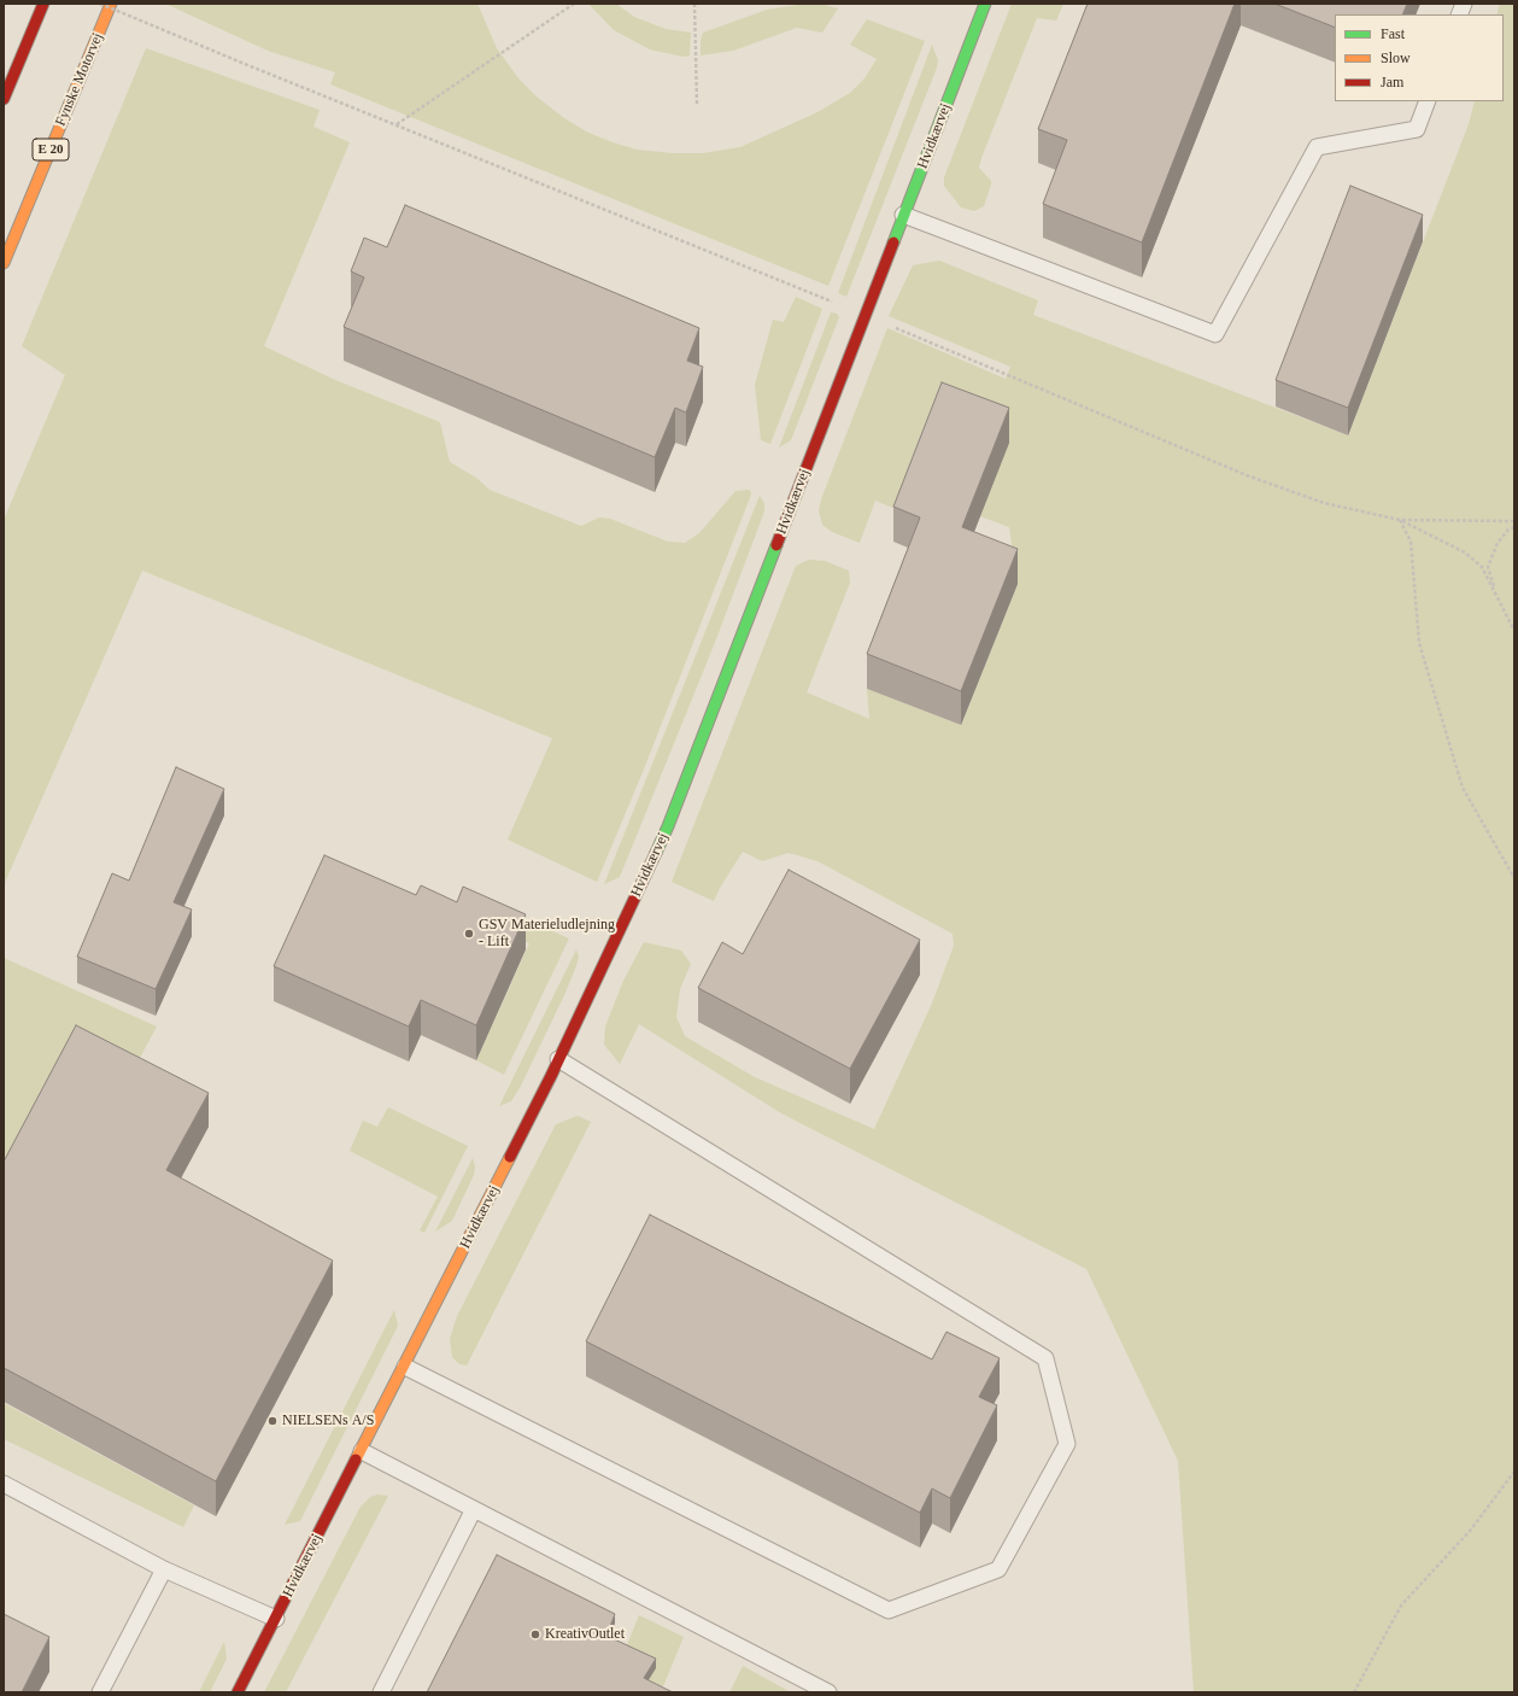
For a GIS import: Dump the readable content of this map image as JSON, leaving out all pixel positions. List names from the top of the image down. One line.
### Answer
{"streets":{"main road":["Fynske Motorvej","Hvidkærvej","E 20"]},"places":["GSV Materieludlejning - Lift","NIELSENs A/S","KreativOutlet"],"legend":["Fast","Slow","Jam"]}
